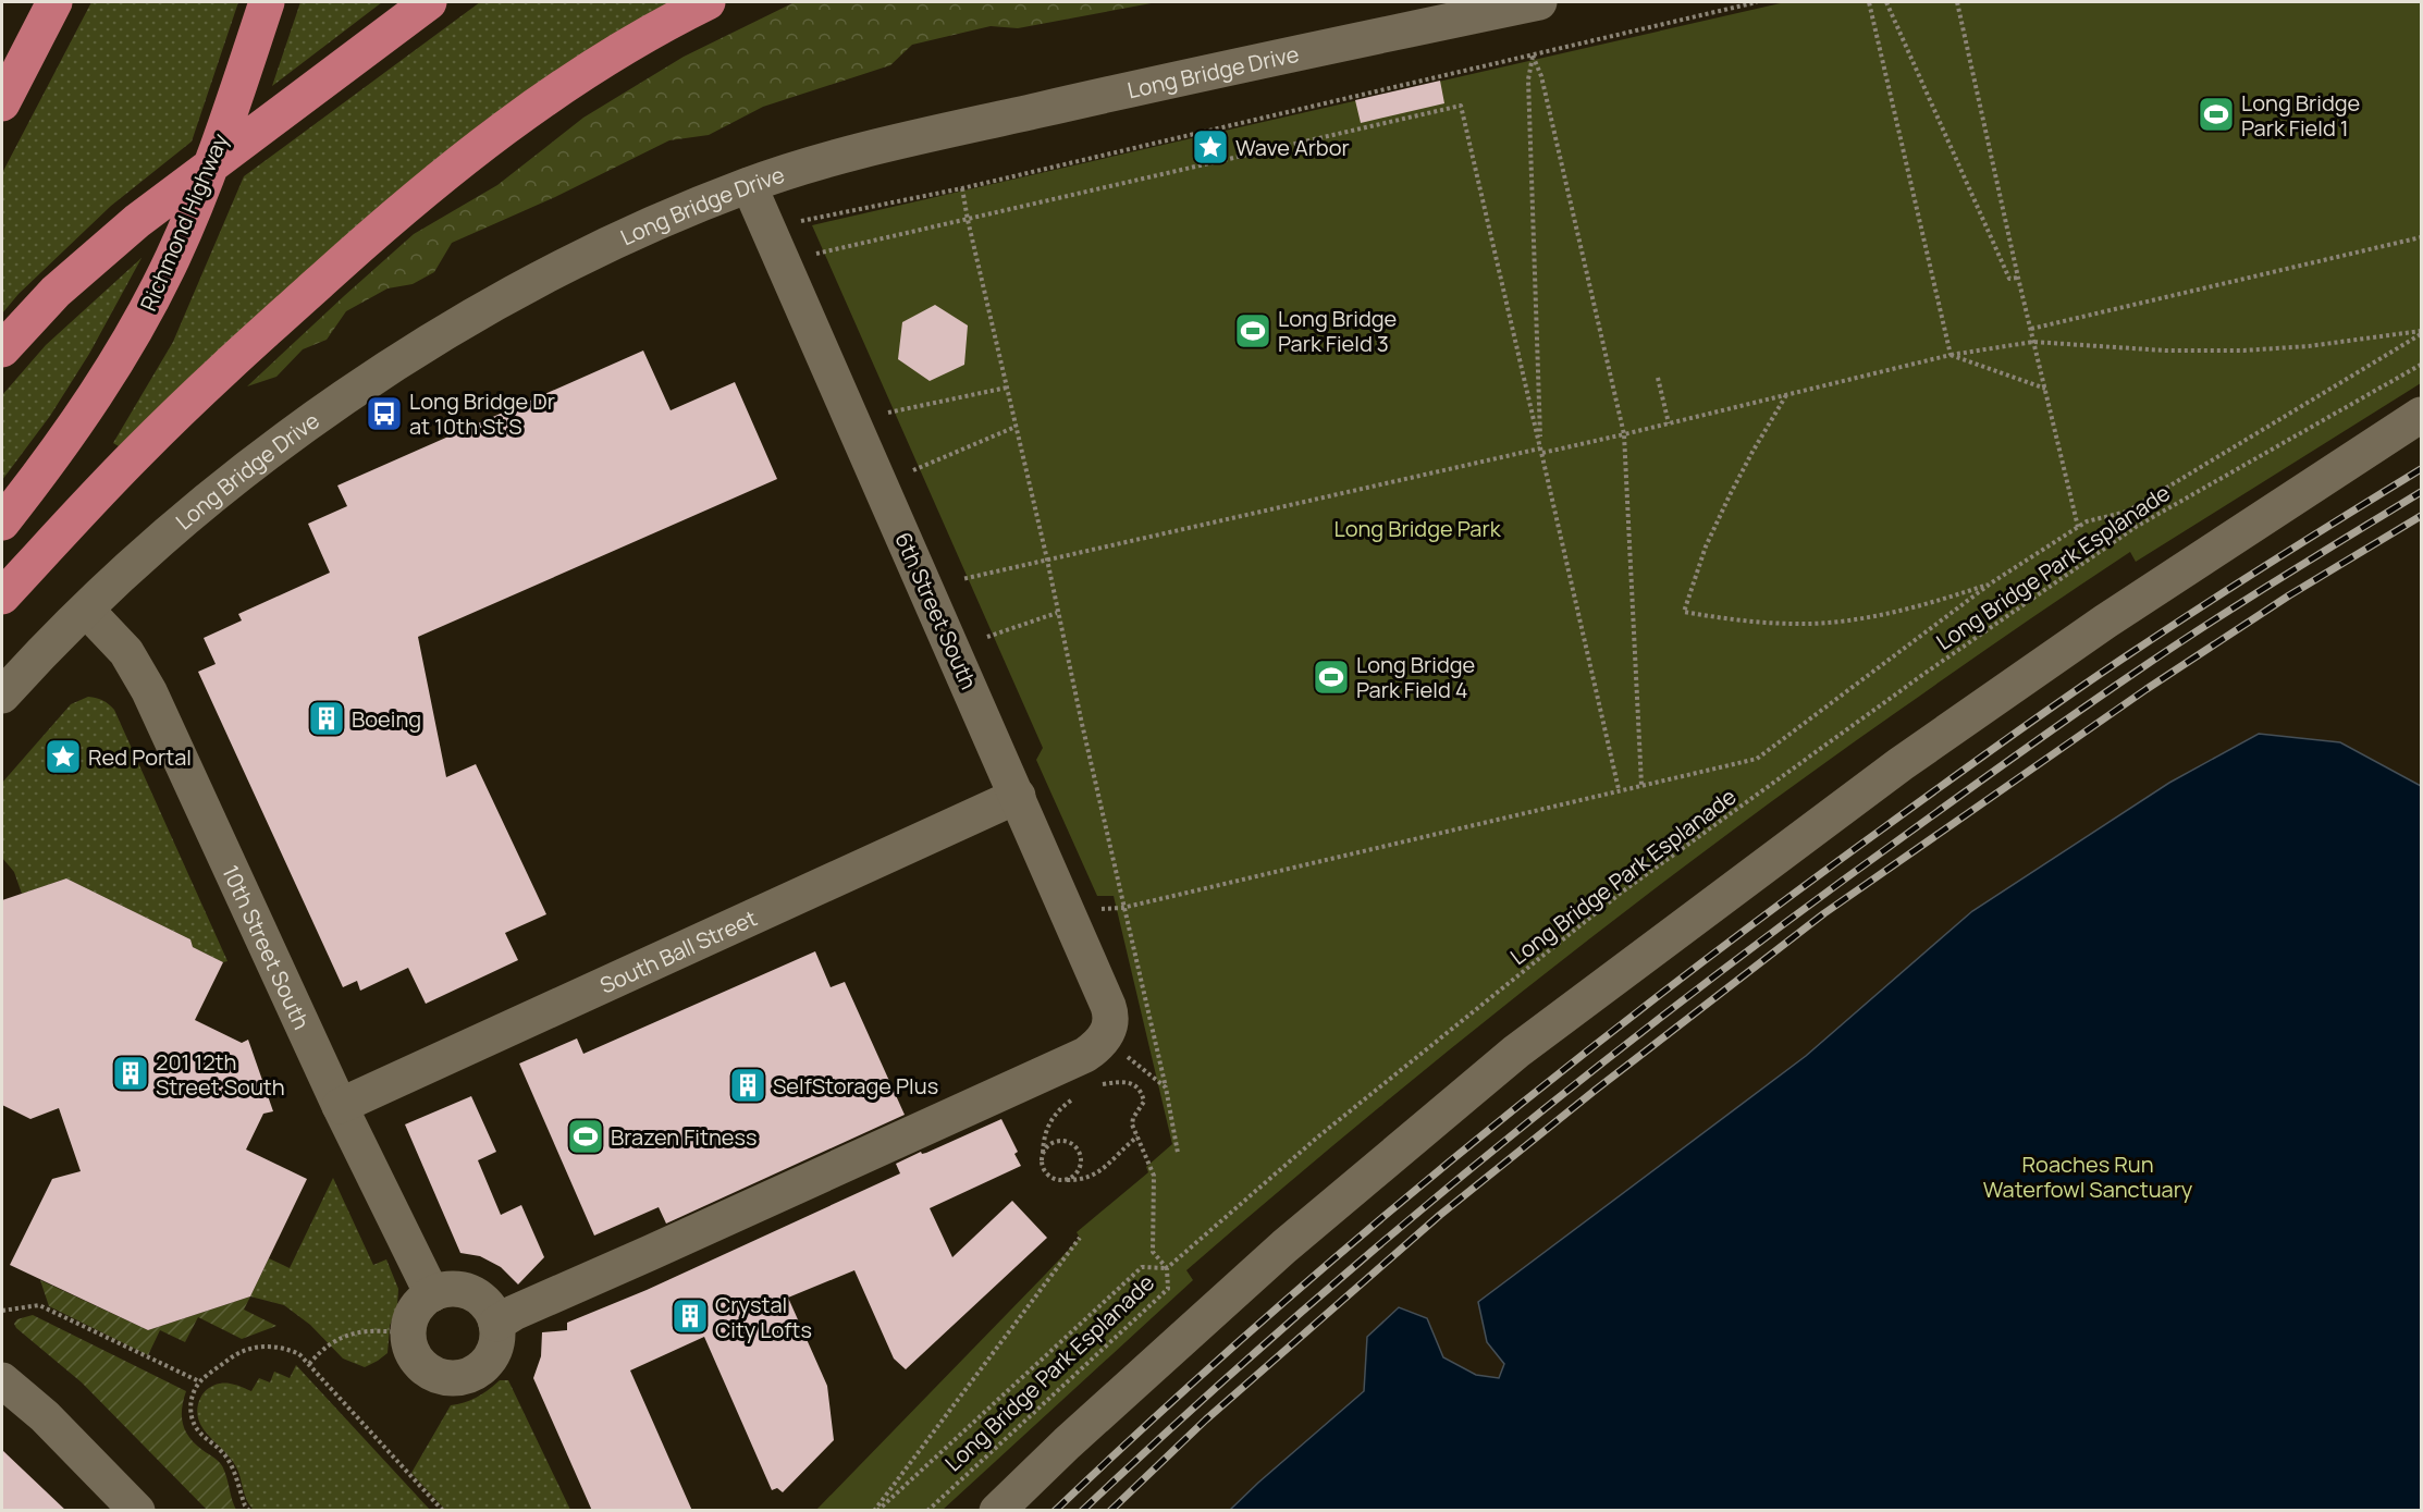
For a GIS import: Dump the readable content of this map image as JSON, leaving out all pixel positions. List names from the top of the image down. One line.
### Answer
{"streets":{"highway":["Richmond Highway"],"street":["Long Bridge Drive","6th Street South","10th Street South","South Ball Street"],"path":["Long Bridge Park Esplanade"]},"crossings":[["Long Bridge Drive","6th Street South"],["Long Bridge Drive","10th Street South"],["6th Street South","South Ball Street"],["10th Street South","South Ball Street"]],"parks":["Long Bridge Park","Roaches Run Waterfowl Sanctuary"],"places":{"sports":["Long Bridge Park Field 1","Long Bridge Park Field 3","Long Bridge Park Field 4","Brazen Fitness"],"place":["Wave Arbor","Red Portal"],"bus stop":["Long Bridge Dr at 10th St S"],"building":["Boeing","201 12th Street South","SelfStorage Plus","Crystal City Lofts"]}}
